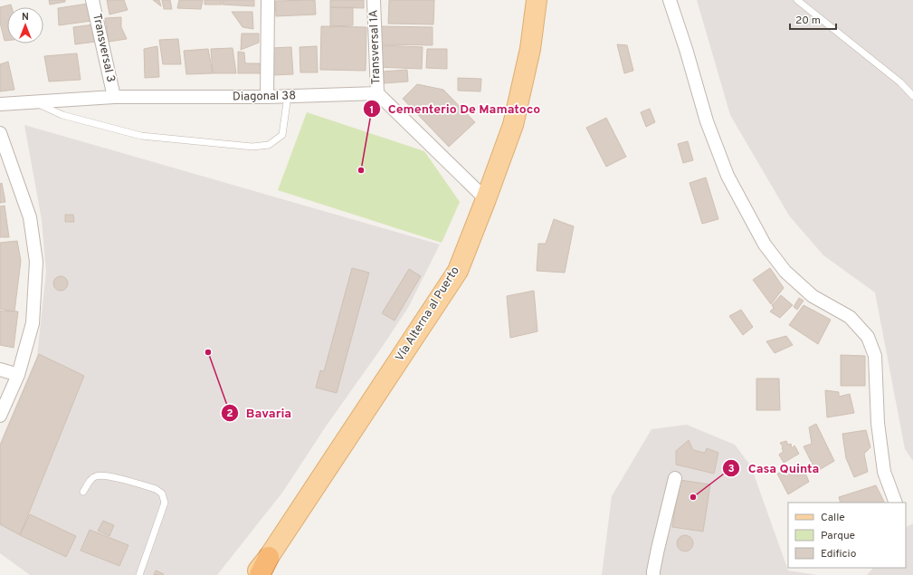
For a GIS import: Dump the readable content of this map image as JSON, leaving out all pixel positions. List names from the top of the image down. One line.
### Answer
{"streets":{"main road":["Vía Alterna al Puerto"],"street":["Transversal 1A","Transversal 3","Diagonal 38"]},"crossings":[["Transversal 1A","Diagonal 38"],["Transversal 3","Diagonal 38"]],"places":["Cementerio De Mamatoco","Bavaria","Casa Quinta"],"legend":["Calle","Parque","Edificio"],"scale_bar":"20 m","north":"top"}
